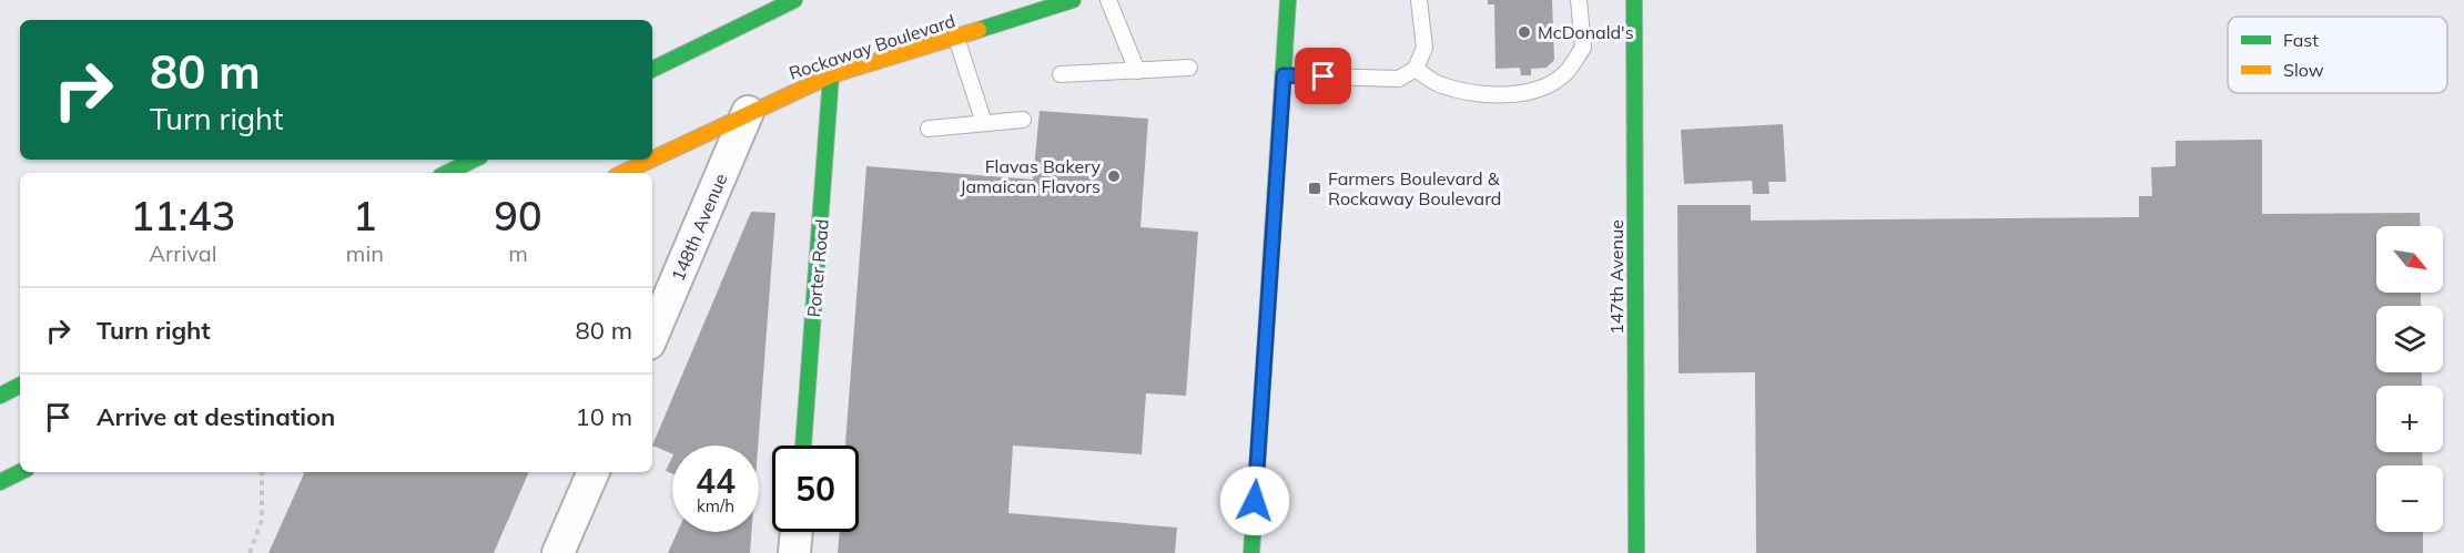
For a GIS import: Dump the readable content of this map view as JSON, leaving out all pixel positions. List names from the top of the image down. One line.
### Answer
{"streets":{"main road":["Rockaway Boulevard","Porter Road","147th Avenue"],"street":["148th Avenue"]},"crossings":[["Rockaway Boulevard","148th Avenue"],["Rockaway Boulevard","Porter Road"]],"places":{"other":["McDonald's","Flavas Bakery Jamaican Flavors"],"transit":["Farmers Boulevard & Rockaway Boulevard"]},"legend":["Fast","Slow"],"north":"bottom right","page":{"turn":["80 m","Turn right"],"eta":["11:43","Arrival","1","min","90","m"],"map_buttons":["+","−"],"list":[{"name":"Turn right","value":"80 m"},{"name":"Arrive at destination","value":"10 m"}],"speed":"44 km/h","limit":"50"}}
